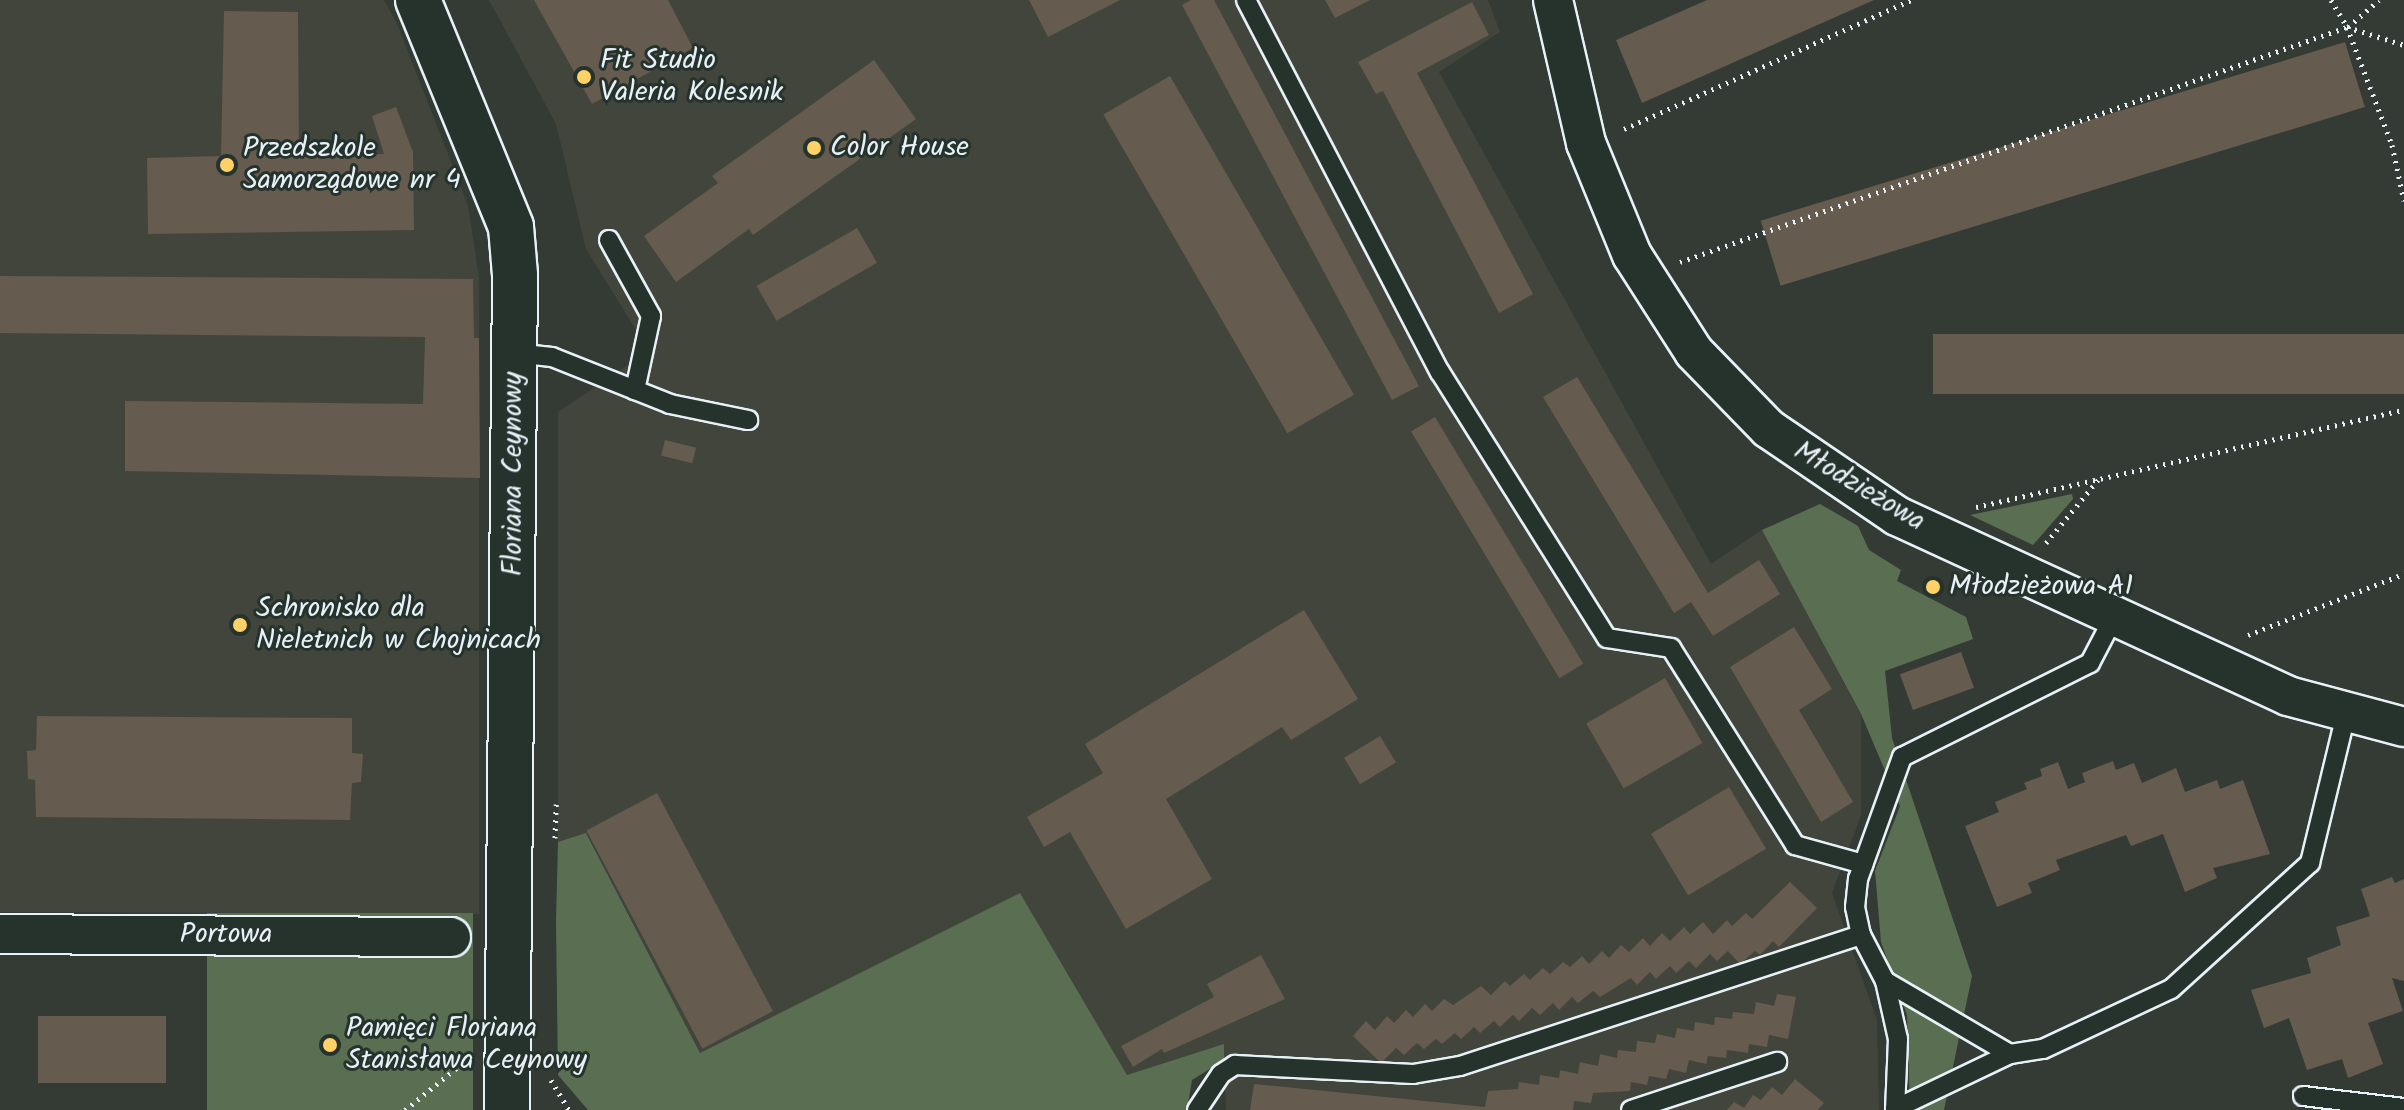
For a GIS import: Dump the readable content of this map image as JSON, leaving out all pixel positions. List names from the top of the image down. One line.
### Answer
{"streets":{"street":["Floriana Ceynowy","Młodzieżowa","Portowa"]},"places":["Fit Studio Valeria Kolesnik","Color House","Przedszkole Samorządowe nr 4","Młodzieżowa A1","Schronisko dla Nieletnich w Chojnicach","Pamięci Floriana Stanisława Ceynowy"]}
